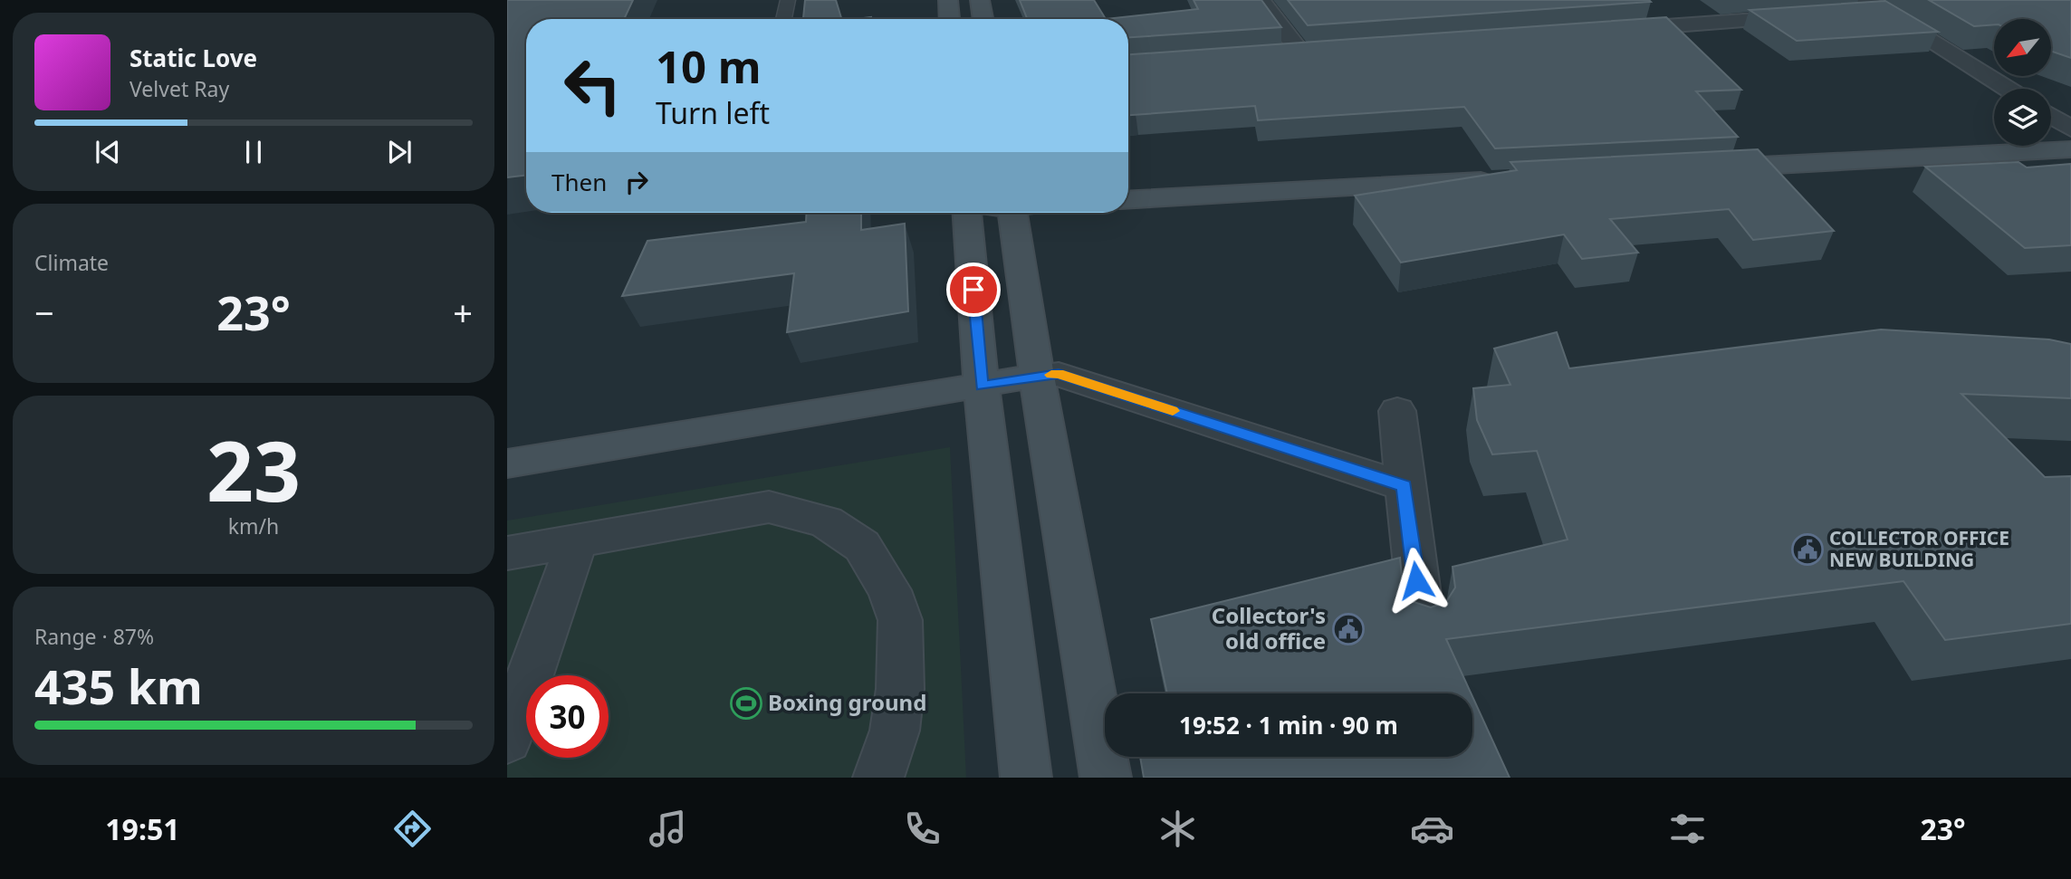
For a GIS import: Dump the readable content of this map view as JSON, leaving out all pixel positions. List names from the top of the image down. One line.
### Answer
{"places":{"public building":["COLLECTOR OFFICE NEW BUILDING","Collector's old office"],"sports":["Boxing ground"]},"north":"bottom left","page":{"turn":["10 m","Turn left"],"song":["Static Love","Velvet Ray"],"then":"Then","tile":["Climate",["23","km/h"],["Range · 87%","435 km"]],"heat":["−","23°","+"],"limit":"30","trip":"19:52 · 1 min · 90 m","tabs":["19:51","23°"]}}
